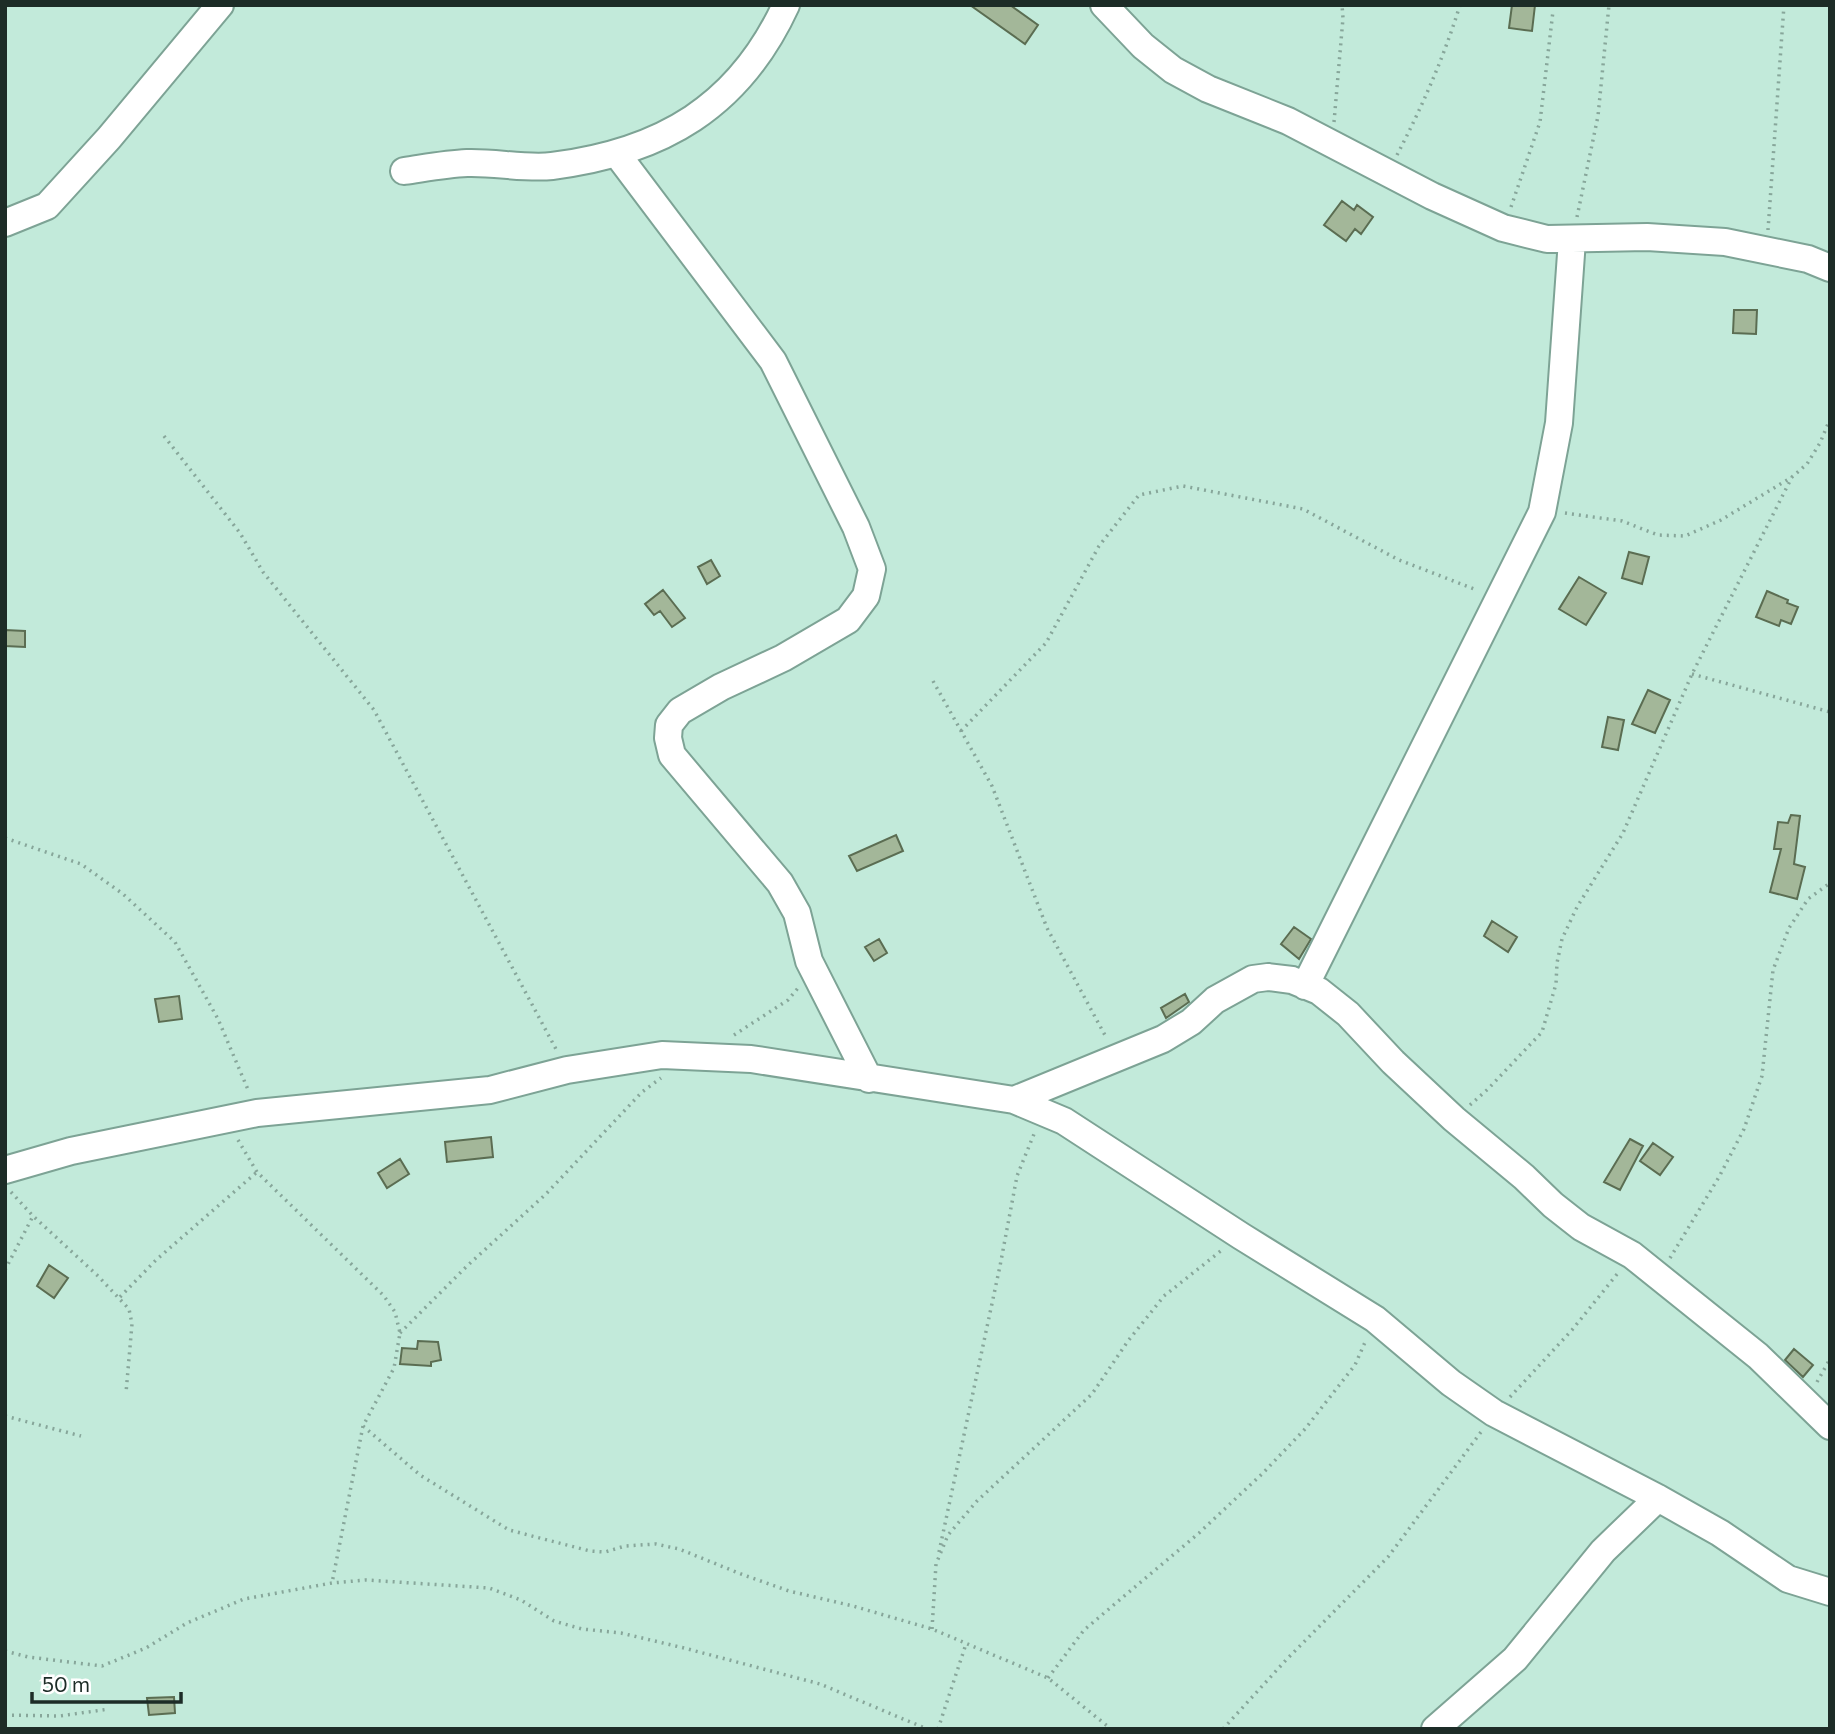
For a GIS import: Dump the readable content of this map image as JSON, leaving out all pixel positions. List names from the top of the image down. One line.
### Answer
{"scale_bar":"50 m"}
